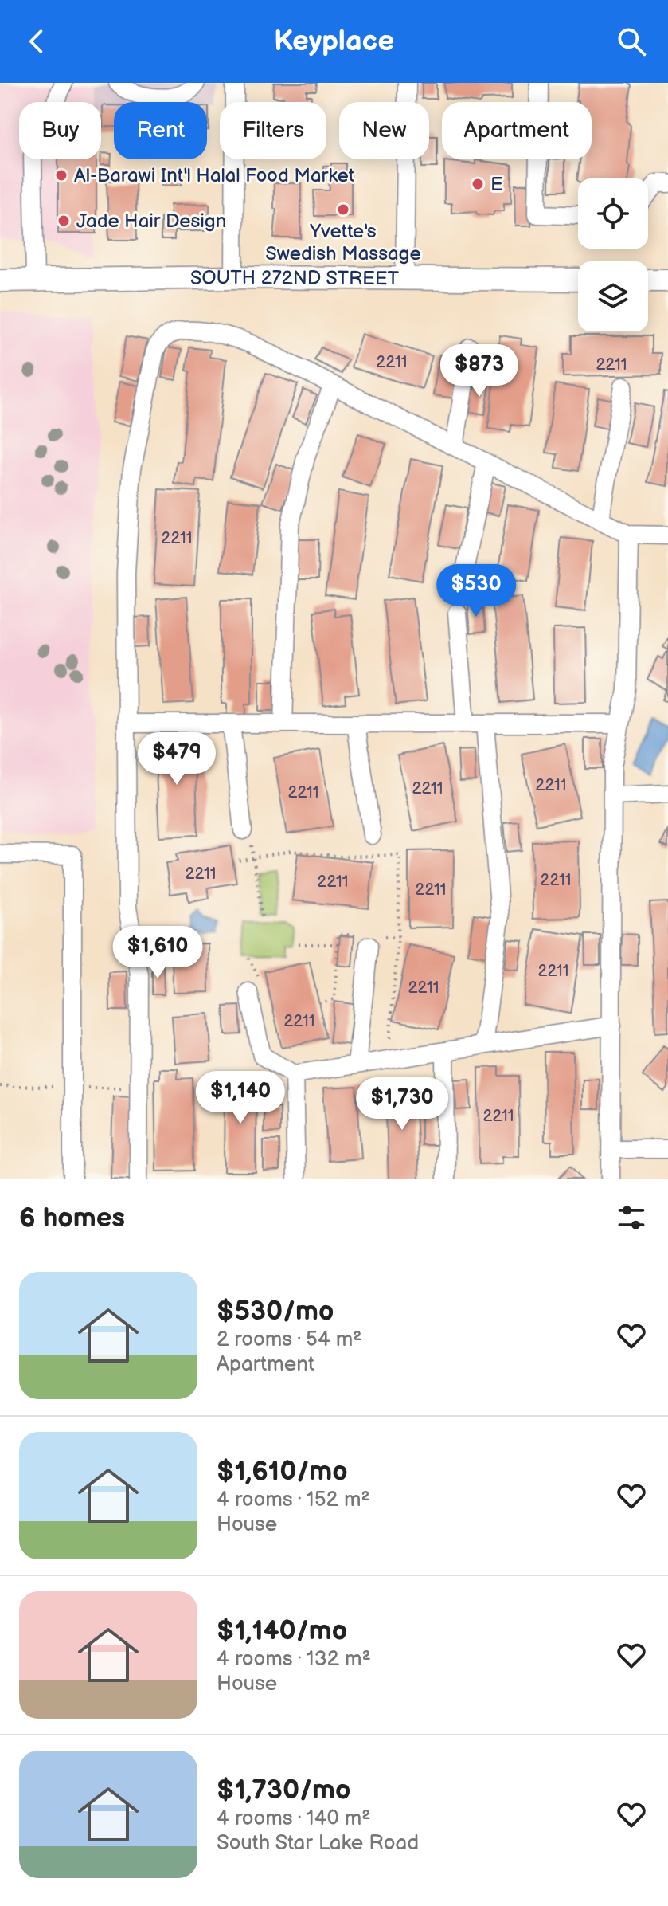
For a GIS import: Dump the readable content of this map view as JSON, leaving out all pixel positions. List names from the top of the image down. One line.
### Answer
{"streets":{"main road":["SOUTH 272ND STREET"]},"places":["Al-Barawi Int'l Halal Food Market","E","Yvette's Swedish Massage","Jade Hair Design"],"house_numbers":["2211","2211","2211","2211","2211","2211","2211","2211","2211","2211","2211","2211","2211","2211"],"page":{"header":"Keyplace","chip":["Buy","Rent","Filters","New","Apartment"],"price":["$873","$530","$479","$1,610","$1,140","$1,730"],"heading":"6 homes","list":[{"name":"$530/mo","note":"2 rooms · 54 m² · Apartment"},{"name":"$1,610/mo","note":"4 rooms · 152 m² · House"},{"name":"$1,140/mo","note":"4 rooms · 132 m² · House"},{"name":"$1,730/mo","note":"4 rooms · 140 m² · South Star Lake Road"}]}}
